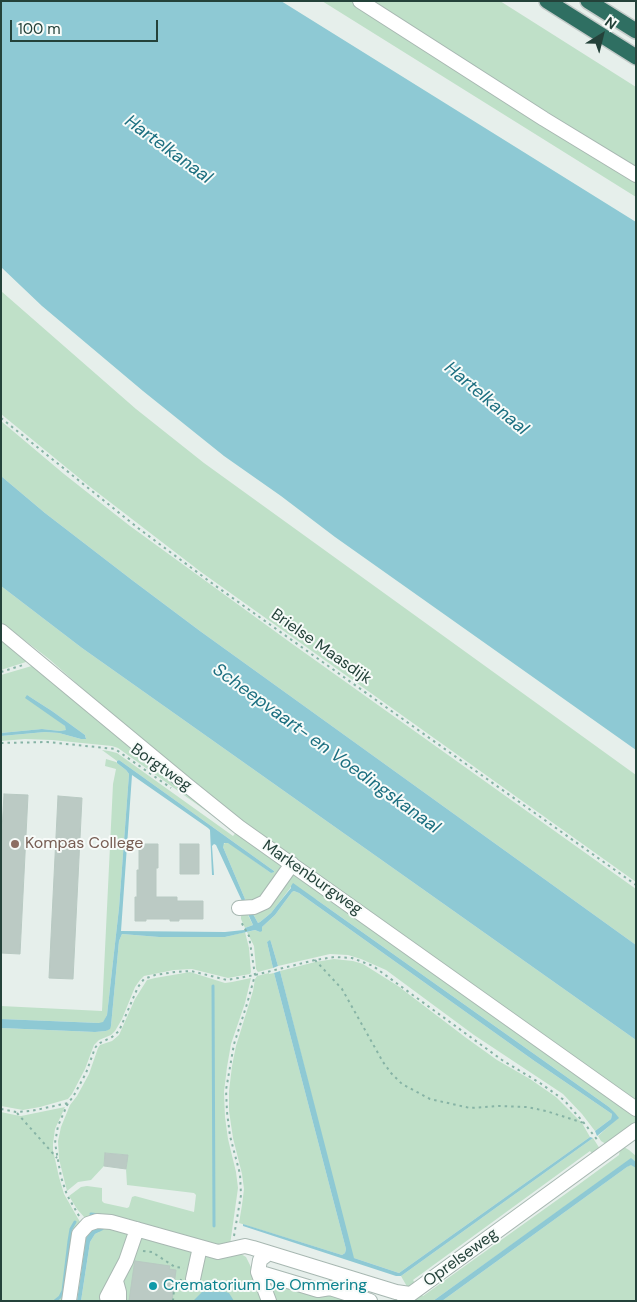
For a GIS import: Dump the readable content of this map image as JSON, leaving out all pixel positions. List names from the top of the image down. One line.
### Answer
{"streets":{"street":["Markenburgweg","Oprelseweg"],"path":["Brielse Maasdijk","Borgtweg"]},"water":["Hartelkanaal","Scheepvaart- en Voedingskanaal"],"places":["Kompas College","Crematorium De Ommering"],"scale_bar":"100 m","north":"top right"}
